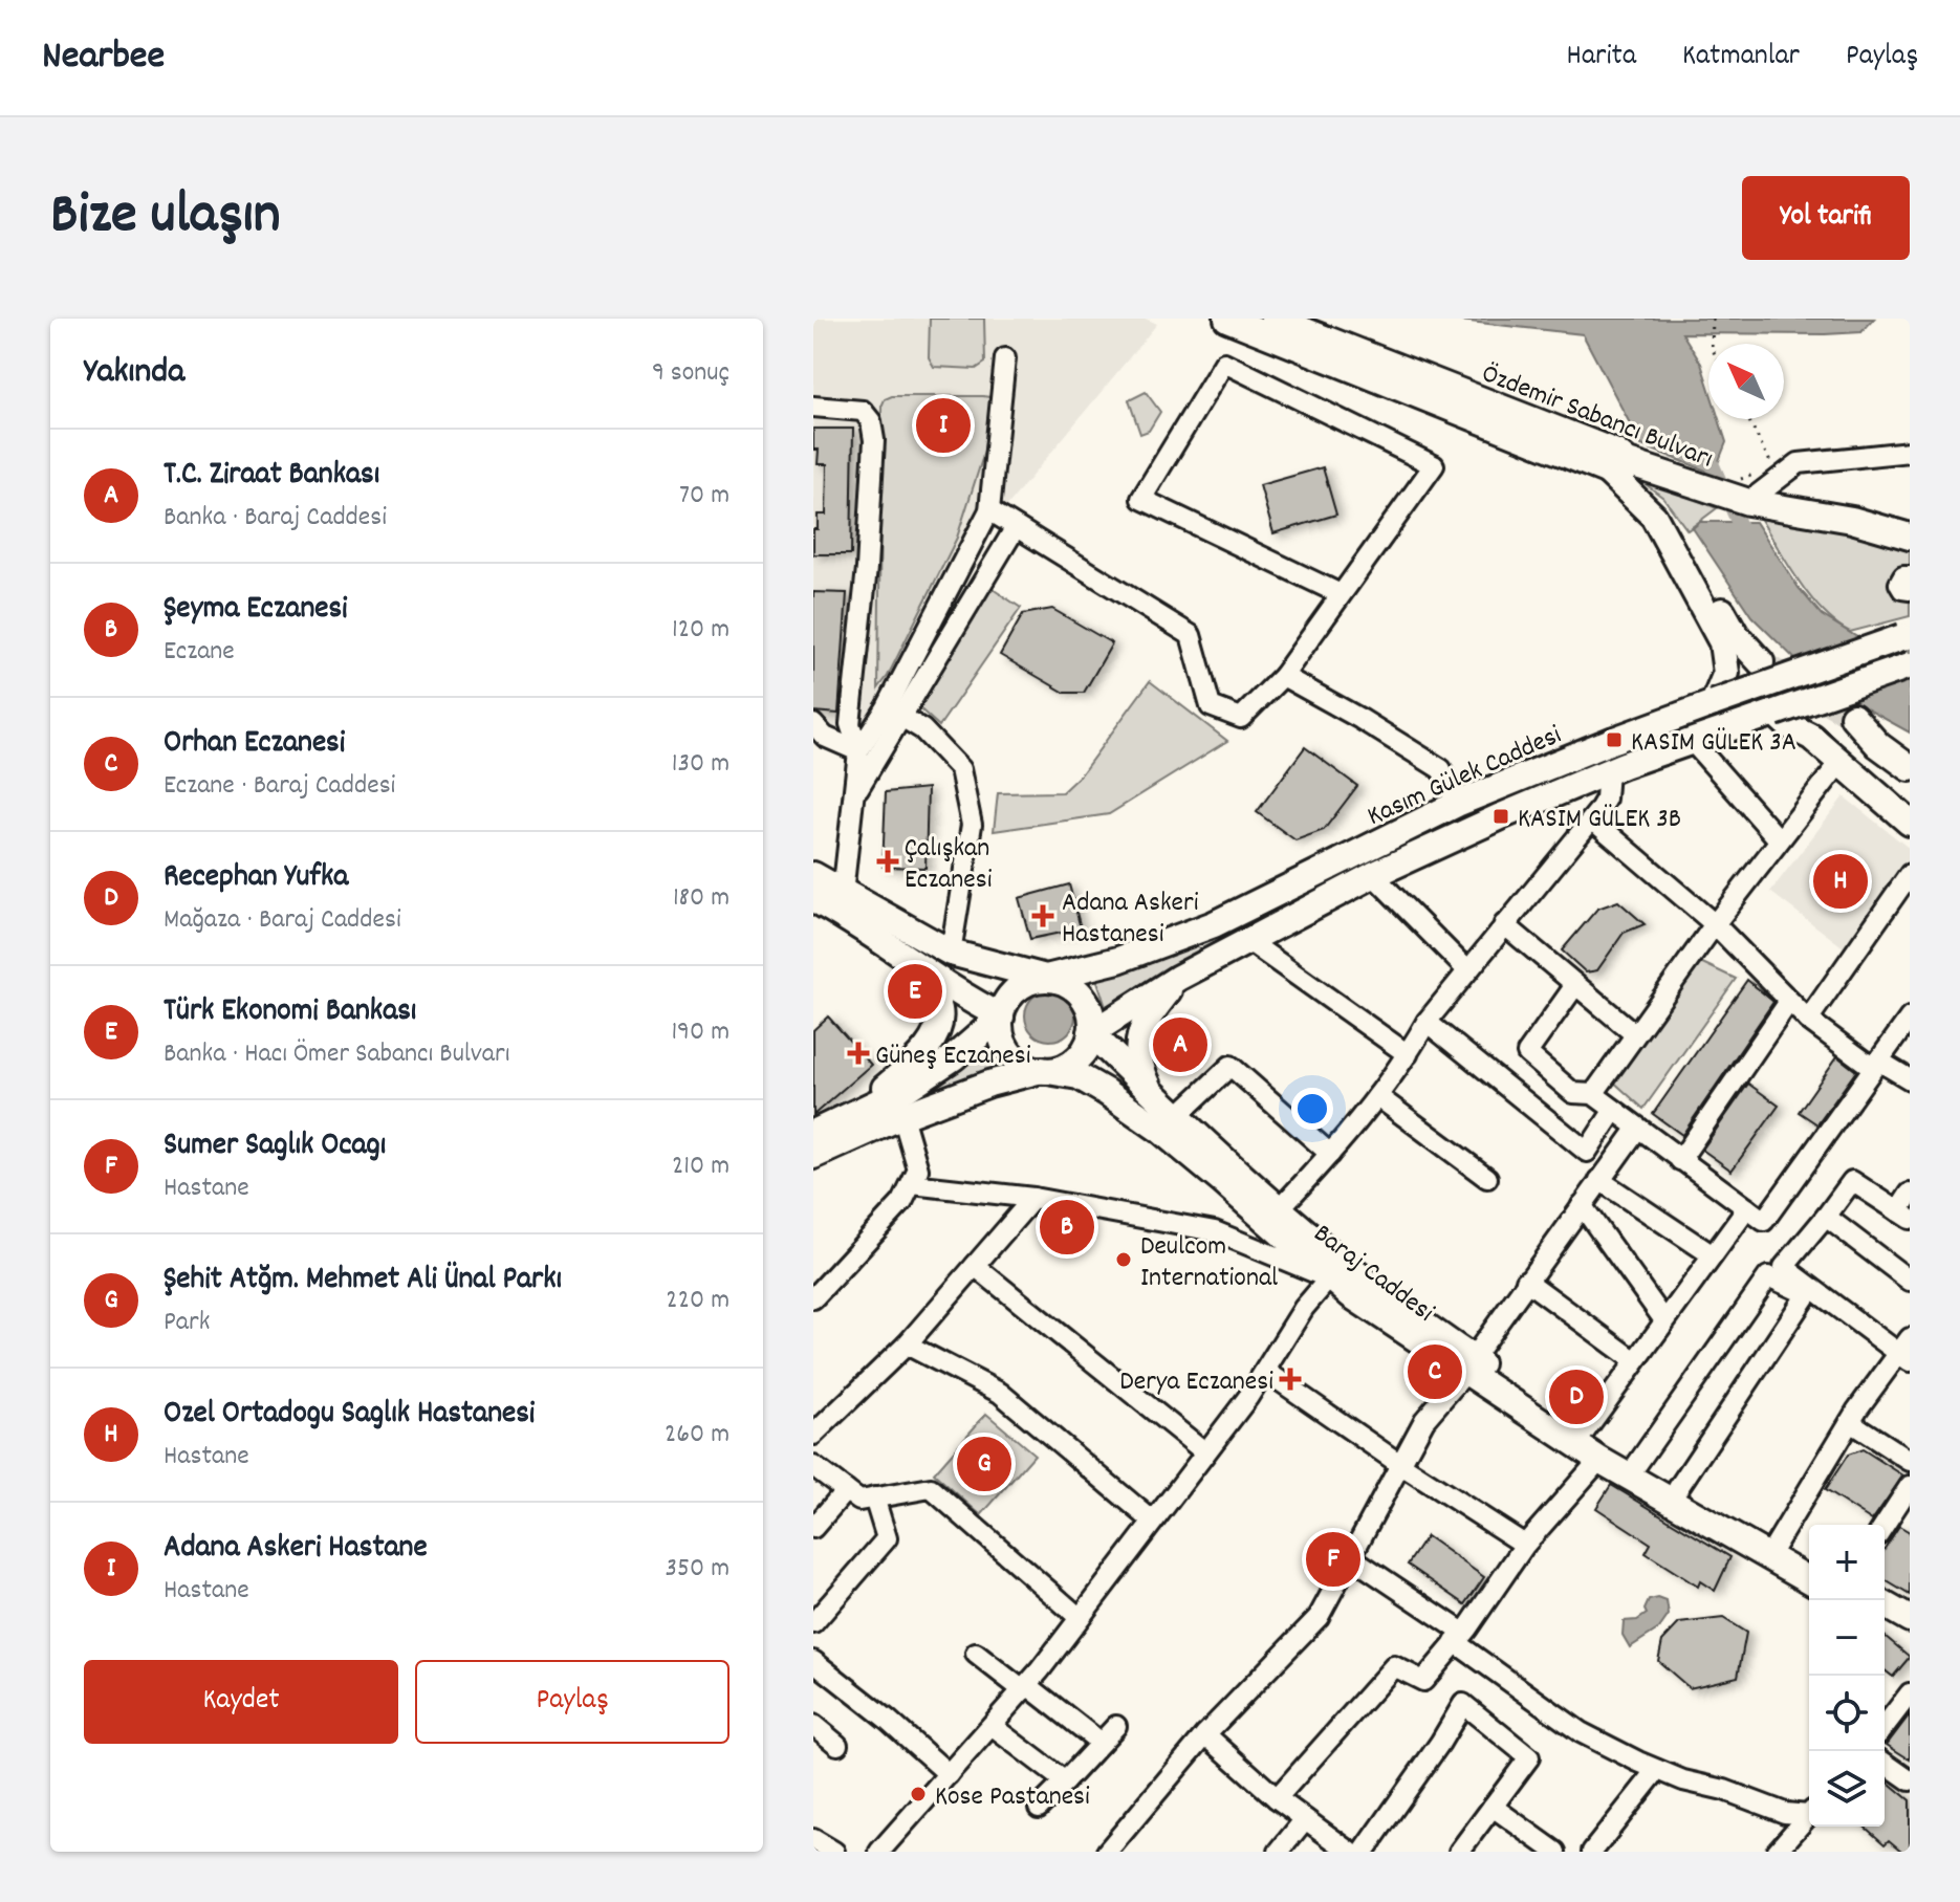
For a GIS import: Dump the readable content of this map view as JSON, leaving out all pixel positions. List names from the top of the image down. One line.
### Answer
{"streets":{"main road":["Özdemir Sabancı Bulvarı","Kasım Gülek Caddesi","Baraj Caddesi"]},"crossings":[["Kasım Gülek Caddesi","Baraj Caddesi"]],"places":{"transit":["KASIM GÜLEK 3A","KASIM GÜLEK 3B"],"health":["Çalışkan Eczanesi","Adana Askeri Hastanesi","Güneş Eczanesi","Derya Eczanesi"],"other":["Deulcom International","Kose Pastanesi"]},"north":"top left","page":{"header":"Nearbee","nav":["Harita","Katmanlar","Paylaş"],"title":"Bize ulaşın","buttons":["Yol tarifi",["Kaydet","Paylaş"]],"heading":["Yakında","9 sonuç"],"pins":["I","H","E","A","B","C","D","G","F"],"list":[{"mark":"A","name":"T.C. Ziraat Bankası","note":"Banka · Baraj Caddesi","value":"70 m"},{"mark":"B","name":"Şeyma Eczanesi","note":"Eczane","value":"120 m"},{"mark":"C","name":"Orhan Eczanesi","note":"Eczane · Baraj Caddesi","value":"130 m"},{"mark":"D","name":"Recephan Yufka","note":"Mağaza · Baraj Caddesi","value":"180 m"},{"mark":"E","name":"Türk Ekonomi Bankası","note":"Banka · Hacı Ömer Sabancı Bulvarı","value":"190 m"},{"mark":"F","name":"Sumer Saglık Ocagı","note":"Hastane","value":"210 m"},{"mark":"G","name":"Şehit Atğm. Mehmet Ali Ünal Parkı","note":"Park","value":"220 m"},{"mark":"H","name":"Ozel Ortadogu Saglık Hastanesi","note":"Hastane","value":"260 m"},{"mark":"I","name":"Adana Askeri Hastane","note":"Hastane","value":"350 m"}],"map_buttons":["+","−"]}}
